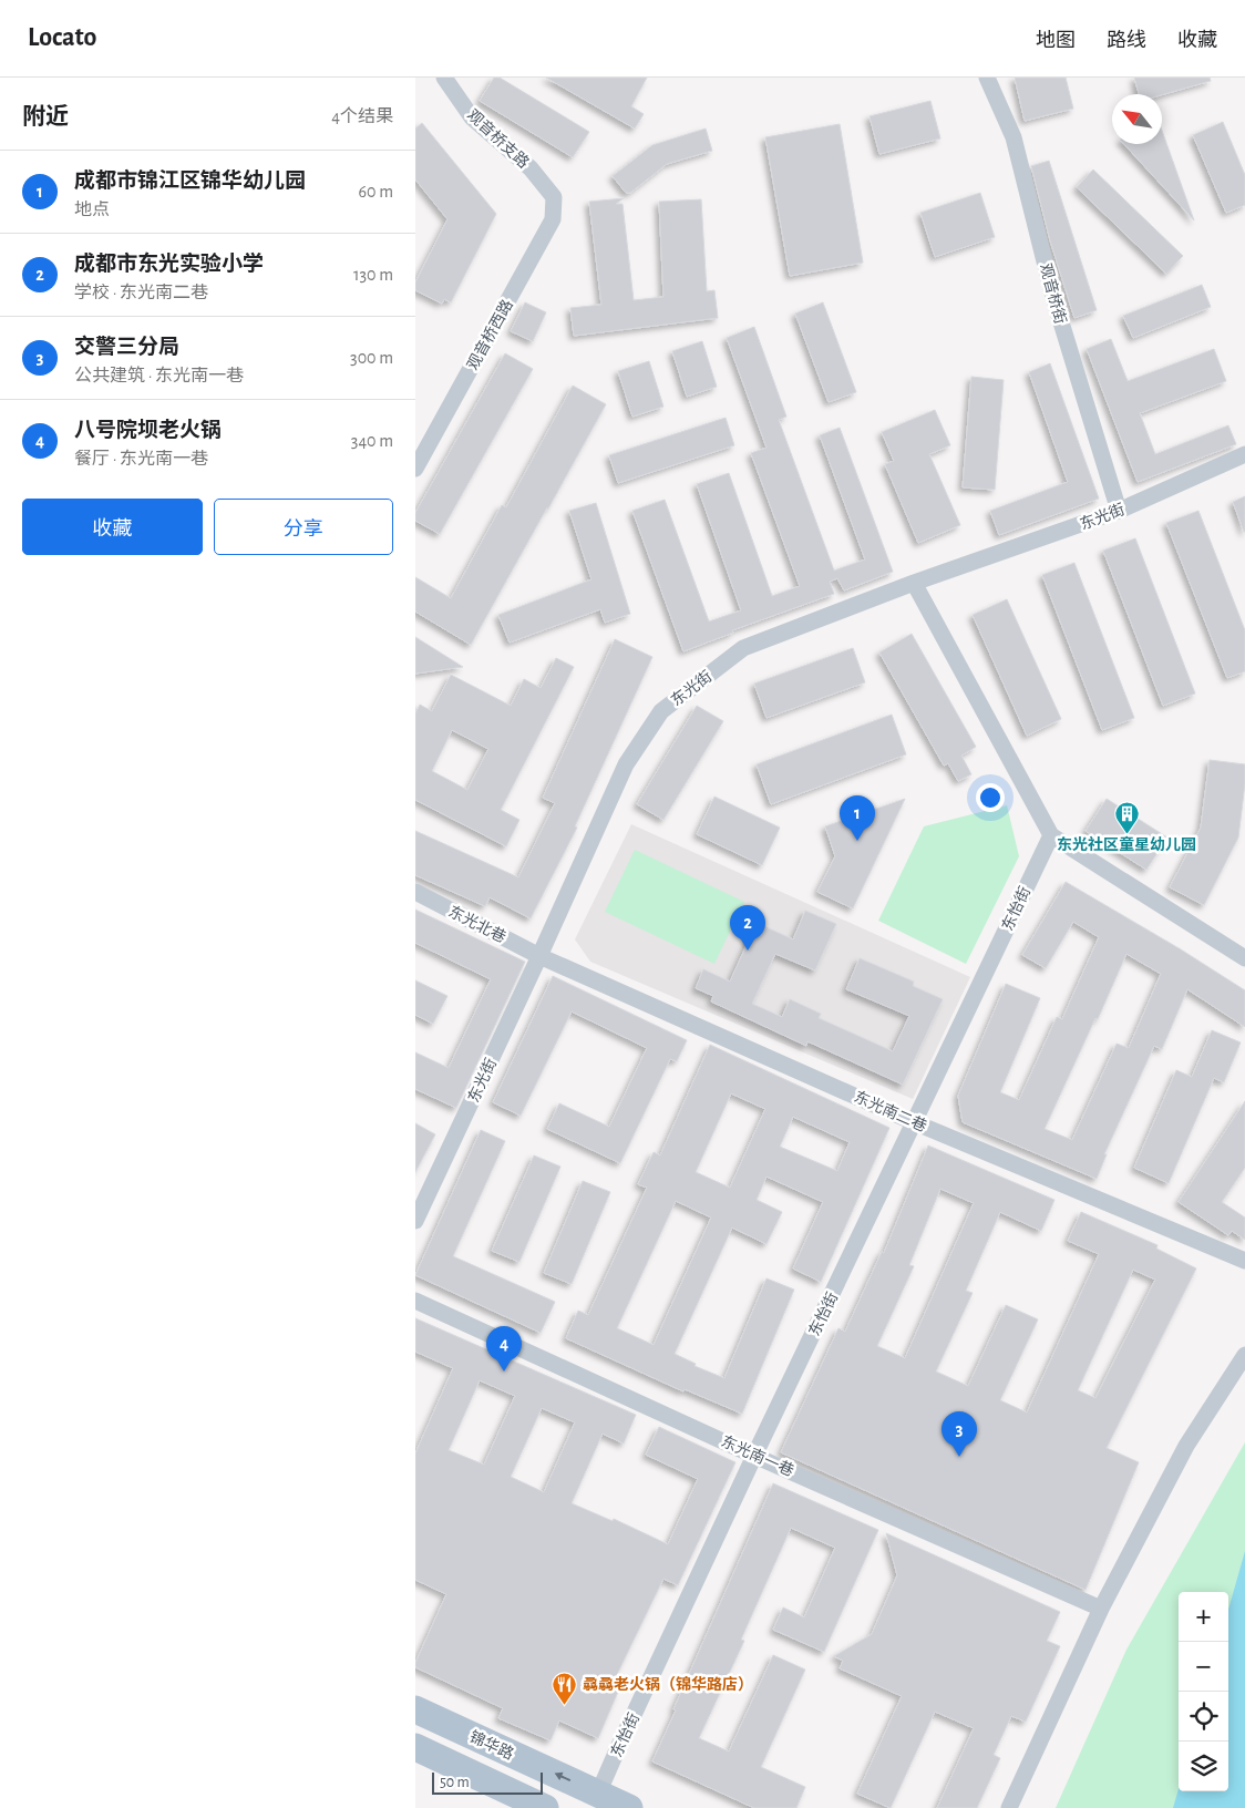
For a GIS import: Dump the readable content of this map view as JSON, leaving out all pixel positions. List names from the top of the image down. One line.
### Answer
{"streets":{"main road":["锦华路"],"street":["观音桥支路","观音桥街","观音桥西路","东光街","东怡街","东光北巷","东光南二巷","东光南一巷"]},"crossings":[["观音桥支路","观音桥西路"],["观音桥街","东光街"],["东光街","东光北巷"],["东光街","东光南二巷"],["东怡街","东光南二巷"],["东怡街","东光南一巷"],["东怡街","锦华路"],["东光北巷","东光南二巷"]],"places":{"building":["东光社区童星幼儿园"],"restaurant":["骉骉老火锅（锦华路店）"]},"scale_bar":"50 m","north":"top left","page":{"header":"Locato","nav":["地图","路线","收藏"],"heading":["附近","4个结果"],"list":[{"mark":"1","name":"成都市锦江区锦华幼儿园","note":"地点","value":"60 m"},{"mark":"2","name":"成都市东光实验小学","note":"学校 · 东光南二巷","value":"130 m"},{"mark":"3","name":"交警三分局","note":"公共建筑 · 东光南一巷","value":"300 m"},{"mark":"4","name":"八号院坝老火锅","note":"餐厅 · 东光南一巷","value":"340 m"}],"buttons":["收藏","分享"],"pins":["1","2","4","3"],"map_buttons":["+","−"],"scale":"50 m"}}
